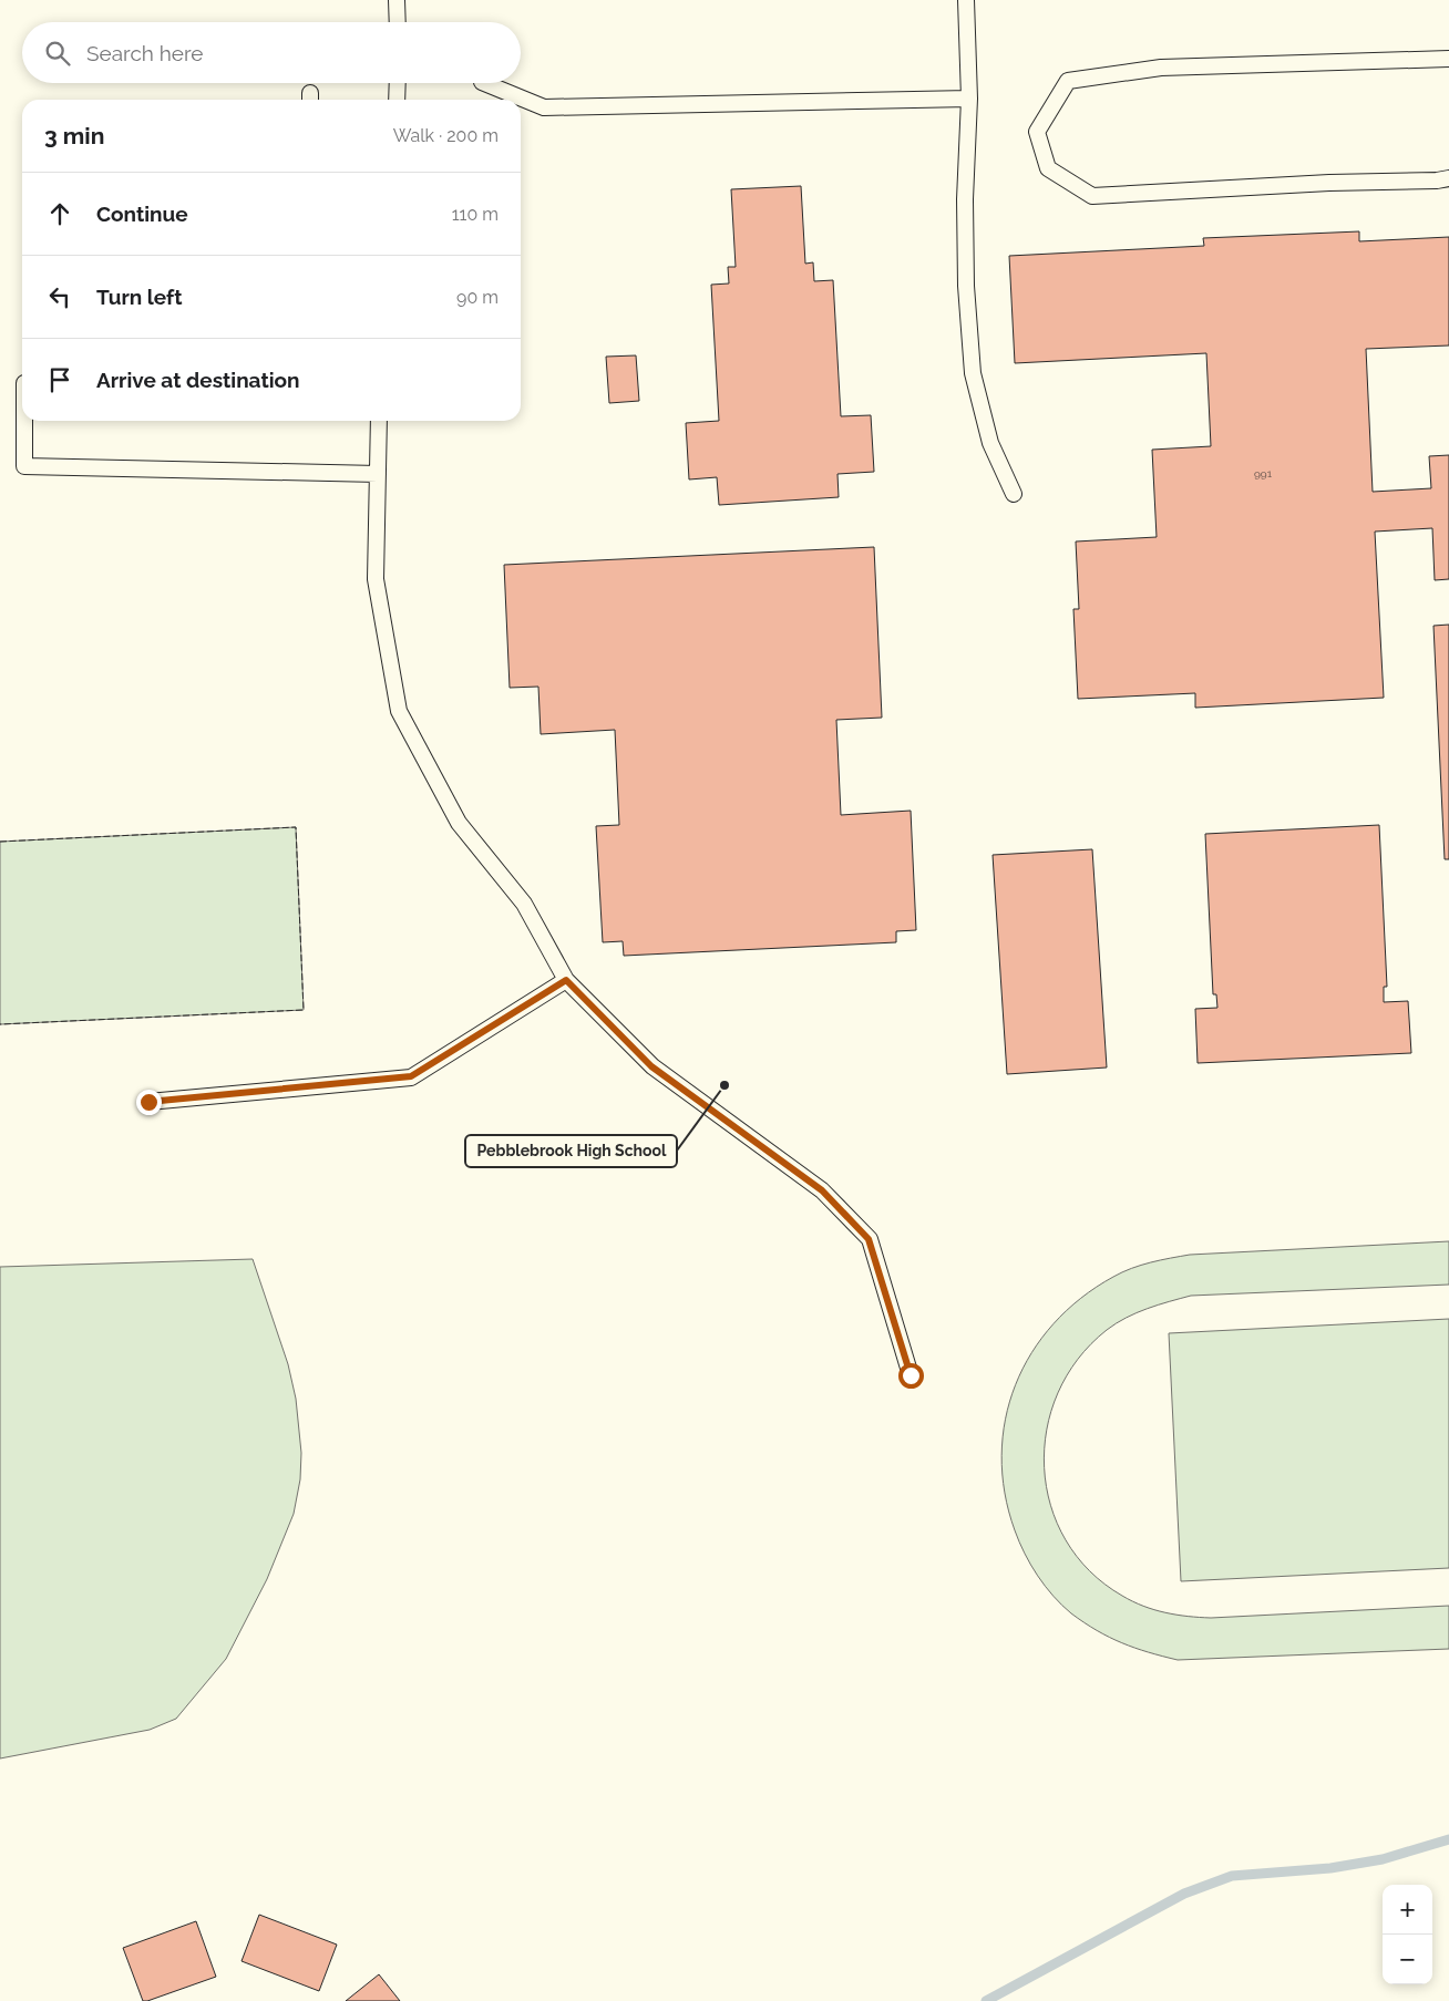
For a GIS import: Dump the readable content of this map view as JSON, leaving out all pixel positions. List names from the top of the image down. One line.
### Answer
{"places":["Pebblebrook High School"],"house_numbers":["991"],"page":{"search":"Search here","heading":["3 min","Walk · 200 m"],"list":[["Continue","110 m"],["Turn left","90 m"],"Arrive at destination"],"map_buttons":["+","−"]}}
